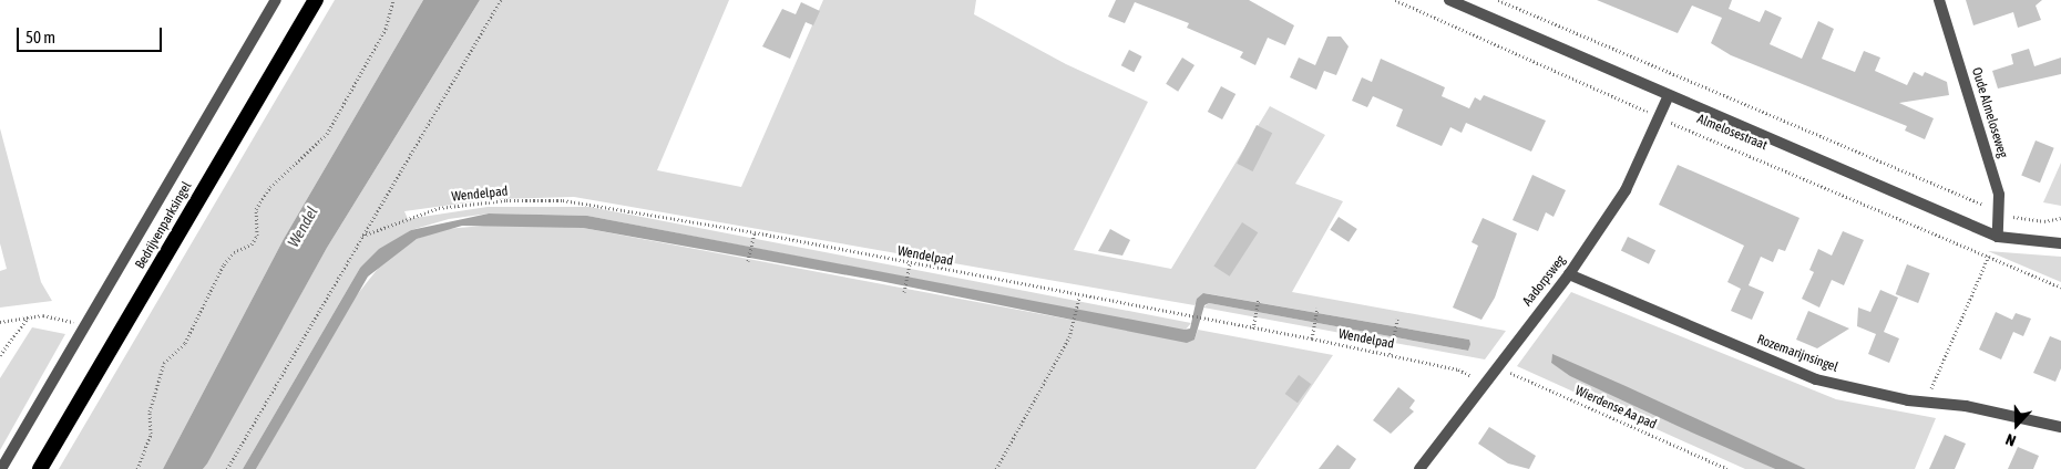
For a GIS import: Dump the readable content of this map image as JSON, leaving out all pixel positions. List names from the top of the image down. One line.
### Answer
{"streets":{"highway":["Bedrijvenparksingel"],"street":["Oude Almeloseweg","Almelosestraat","Aadorpsweg","Rozemarijnsingel"],"path":["Wendelpad","Wierdense Aa pad"]},"crossings":[["Oude Almeloseweg","Almelosestraat"],["Almelosestraat","Aadorpsweg"],["Wendelpad","Aadorpsweg"],["Aadorpsweg","Rozemarijnsingel"],["Aadorpsweg","Wierdense Aa pad"]],"water":["Wendel"],"scale_bar":"50 m","north":"bottom"}
